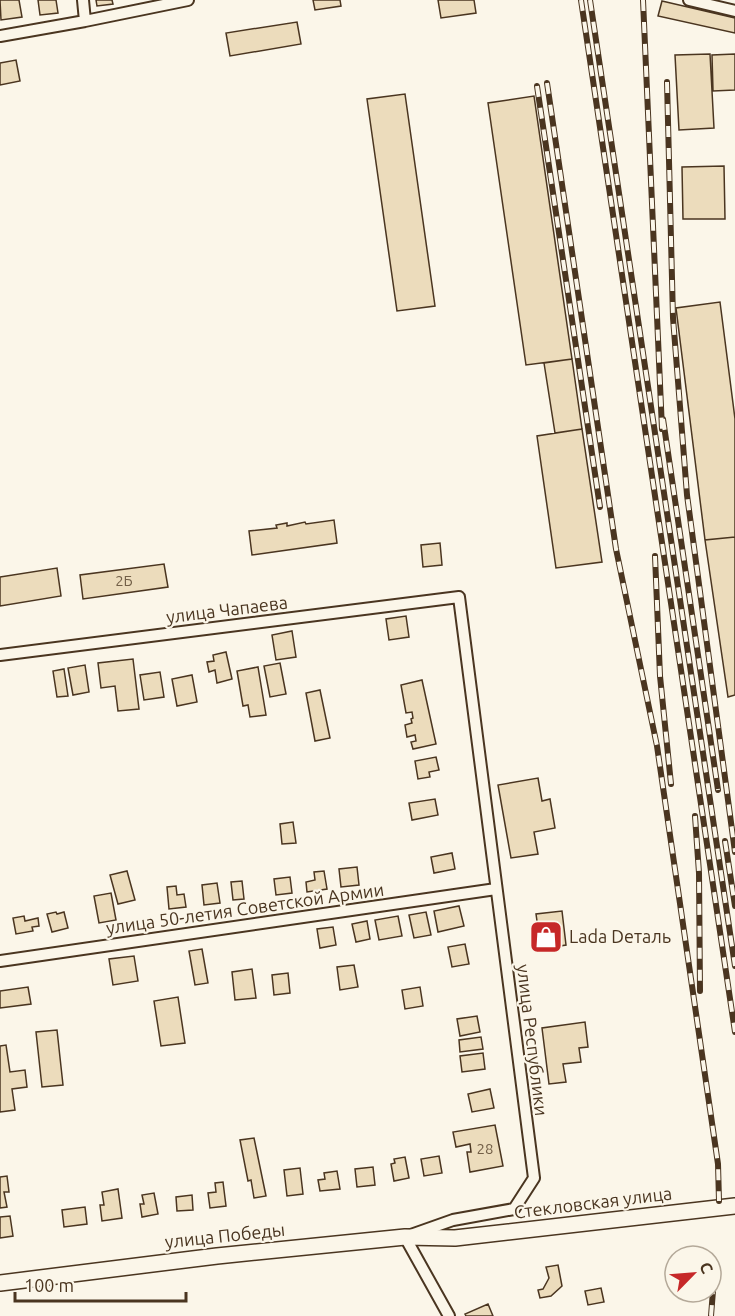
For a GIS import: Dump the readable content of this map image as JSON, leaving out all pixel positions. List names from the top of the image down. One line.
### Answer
{"streets":{"street":["улица Чапаева","улица 50-летия Советской Армии","улица Республики","Стекловская улица","улица Победы"]},"crossings":[["улица Чапаева","улица Республики"],["улица 50-летия Советской Армии","улица Республики"],["улица Республики","улица Победы"],["Стекловская улица","улица Победы"]],"places":{"shop":["Lada Dеталь"]},"house_numbers":["2Б","28"],"scale_bar":"100 m","north":"top right"}
